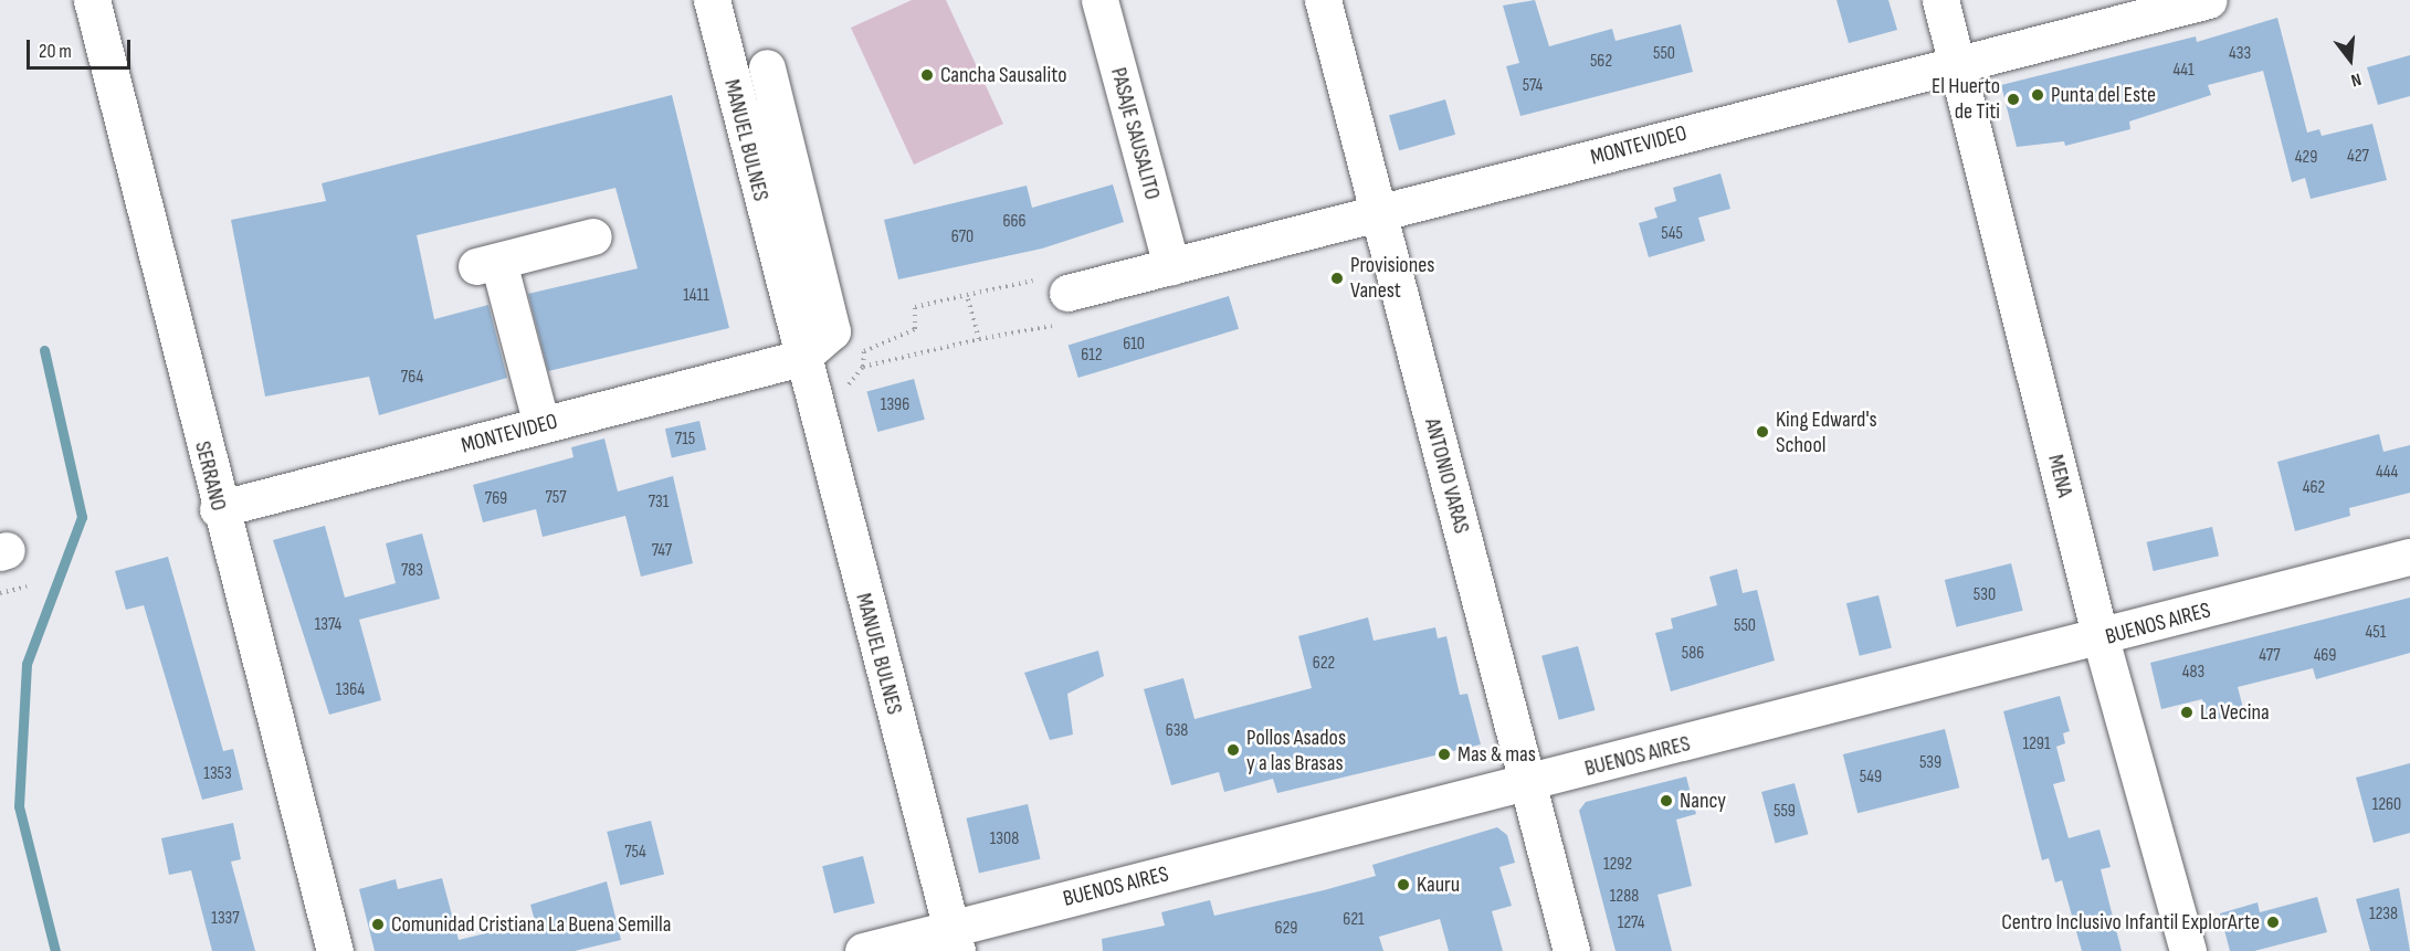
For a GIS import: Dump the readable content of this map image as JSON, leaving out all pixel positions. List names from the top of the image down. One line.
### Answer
{"streets":{"street":["PASAJE SAUSALITO","MANUEL BULNES","MONTEVIDEO","SERRANO","ANTONIO VARAS","MENA","BUENOS AIRES"]},"crossings":[["PASAJE SAUSALITO","MONTEVIDEO"],["MANUEL BULNES","MONTEVIDEO"],["MANUEL BULNES","BUENOS AIRES"],["MONTEVIDEO","SERRANO"],["MONTEVIDEO","ANTONIO VARAS"],["MONTEVIDEO","MENA"],["ANTONIO VARAS","BUENOS AIRES"],["MENA","BUENOS AIRES"]],"places":["Cancha Sausalito","Punta del Este","El Huerto de Titi","Provisiones Vanest","King Edward's School","La Vecina","Pollos Asados y a las Brasas","Mas & mas","Nancy","Kauru","Centro Inclusivo Infantil ExplorArte","Comunidad Cristiana La Buena Semilla"],"house_numbers":["550","433","562","441","574","427","429","666","545","670","1411","610","612","764","1396","715","444","462","757","769","731","747","783","530","1374","550","451","586","477","469","622","483","1364","638","1291","539","1353","549","1260","559","1308","754","1292","1288","1238","1337","621","1274","629"],"scale_bar":"20 m","north":"bottom"}
